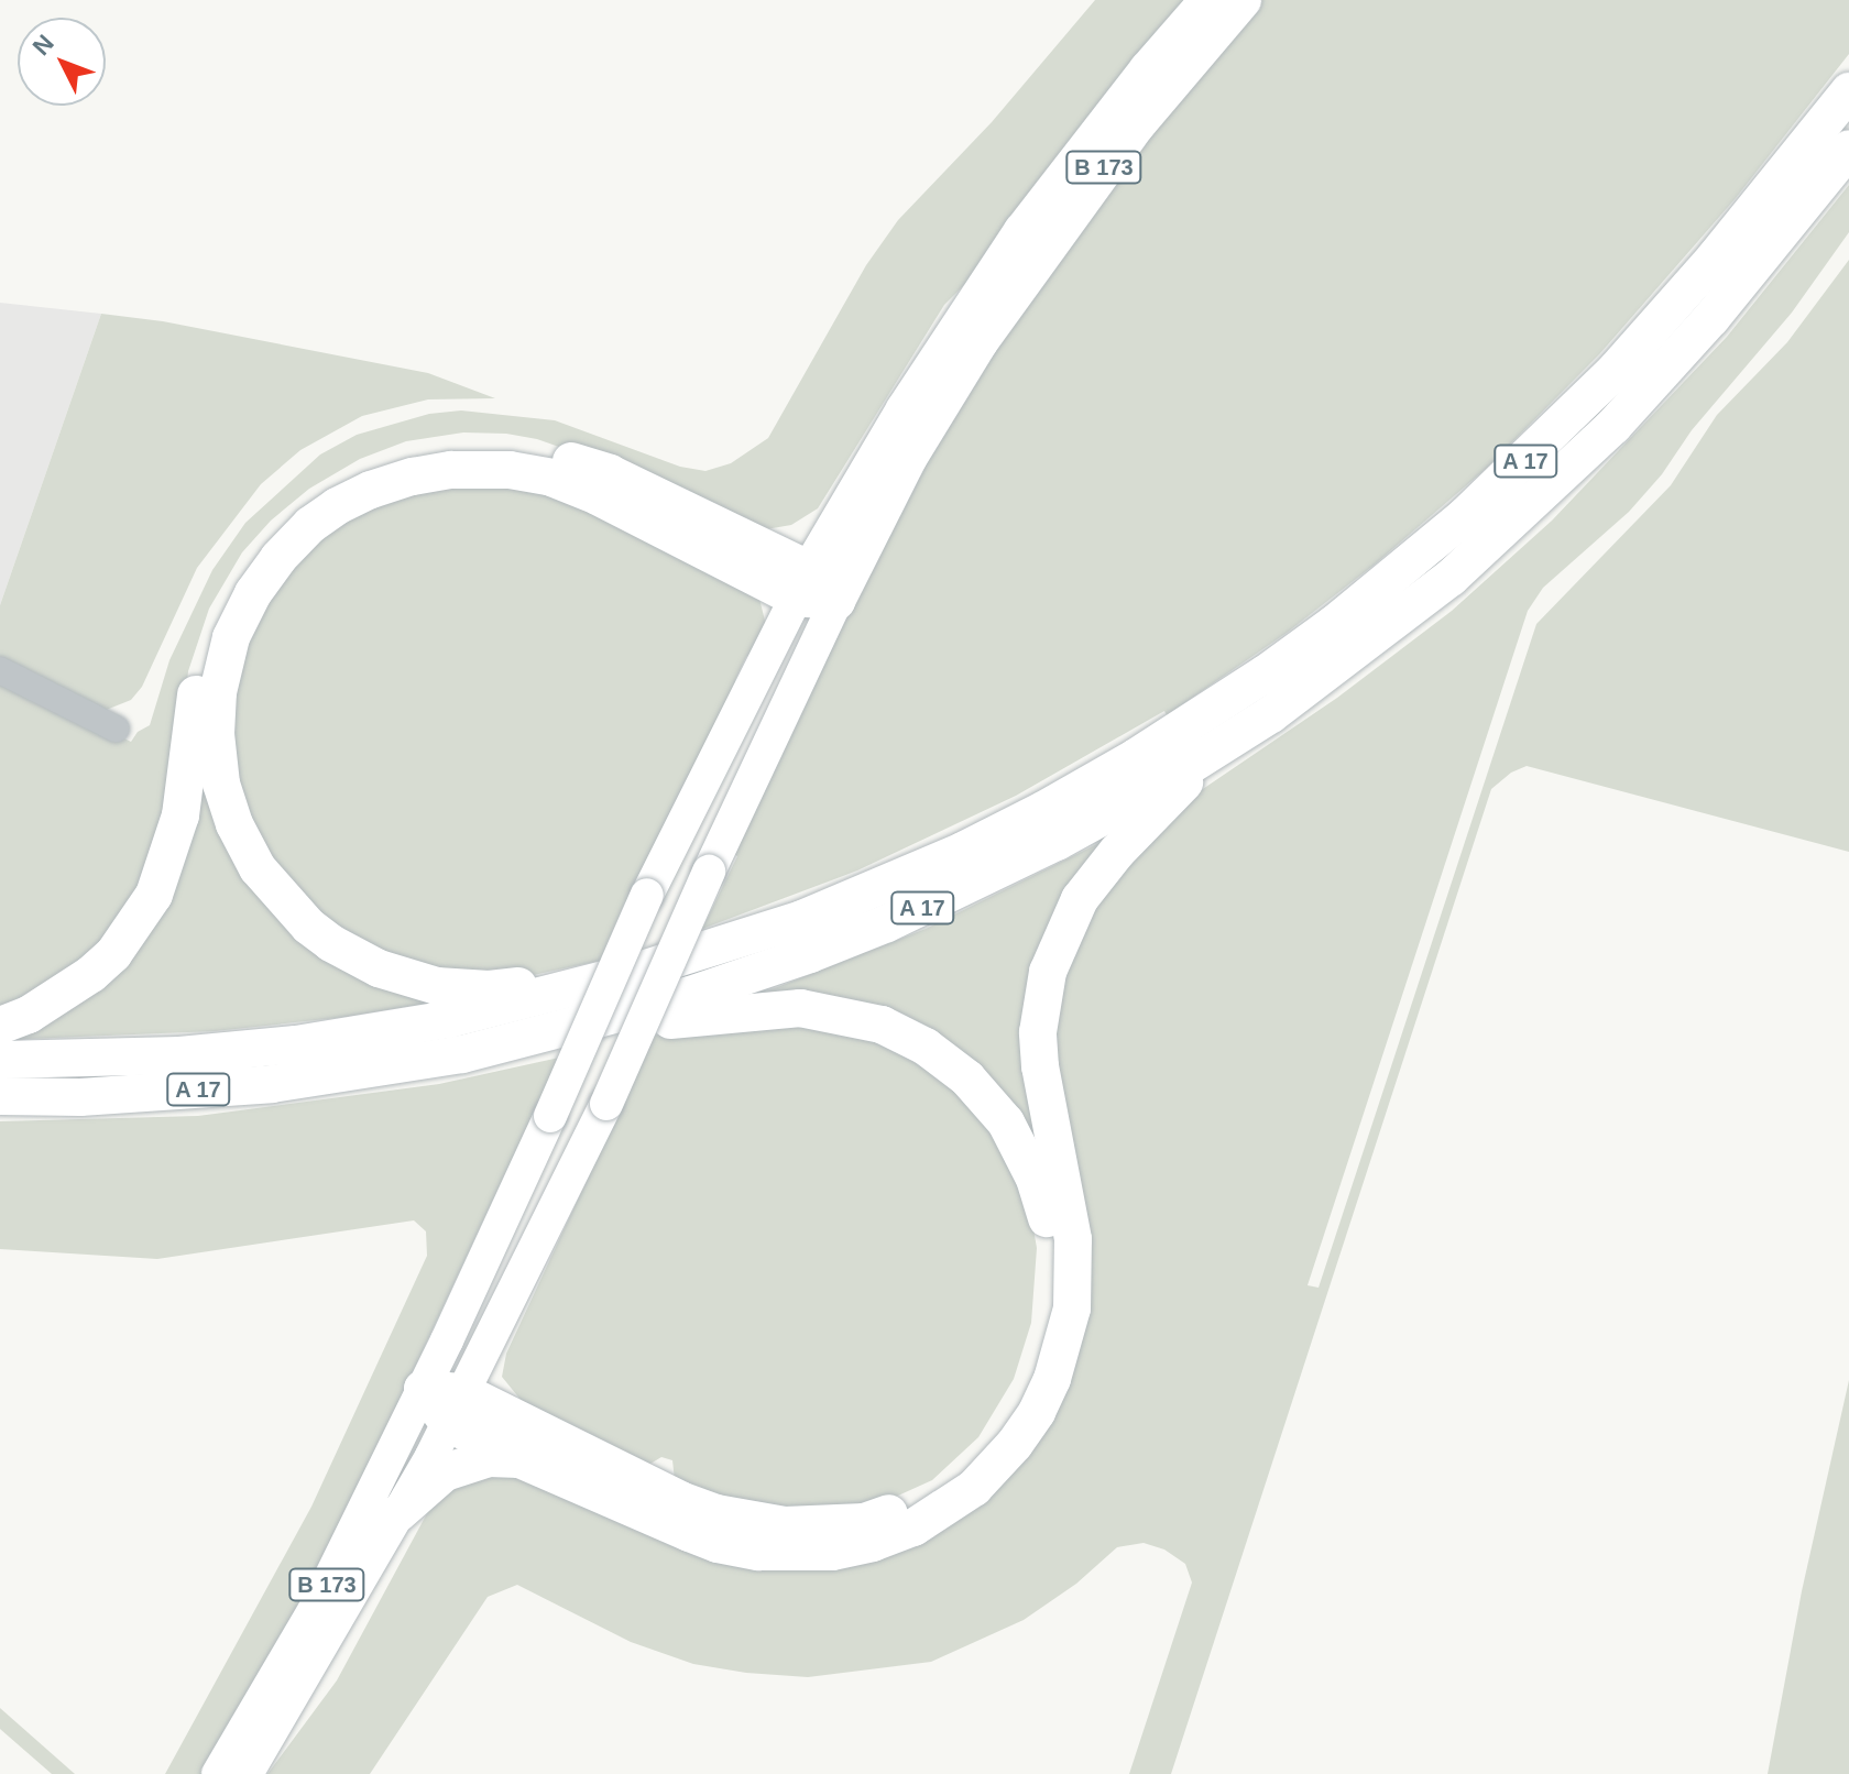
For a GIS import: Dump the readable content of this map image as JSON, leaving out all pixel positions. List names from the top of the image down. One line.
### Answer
{"streets":{"highway":["B 173","A 17"]},"north":"top left"}
